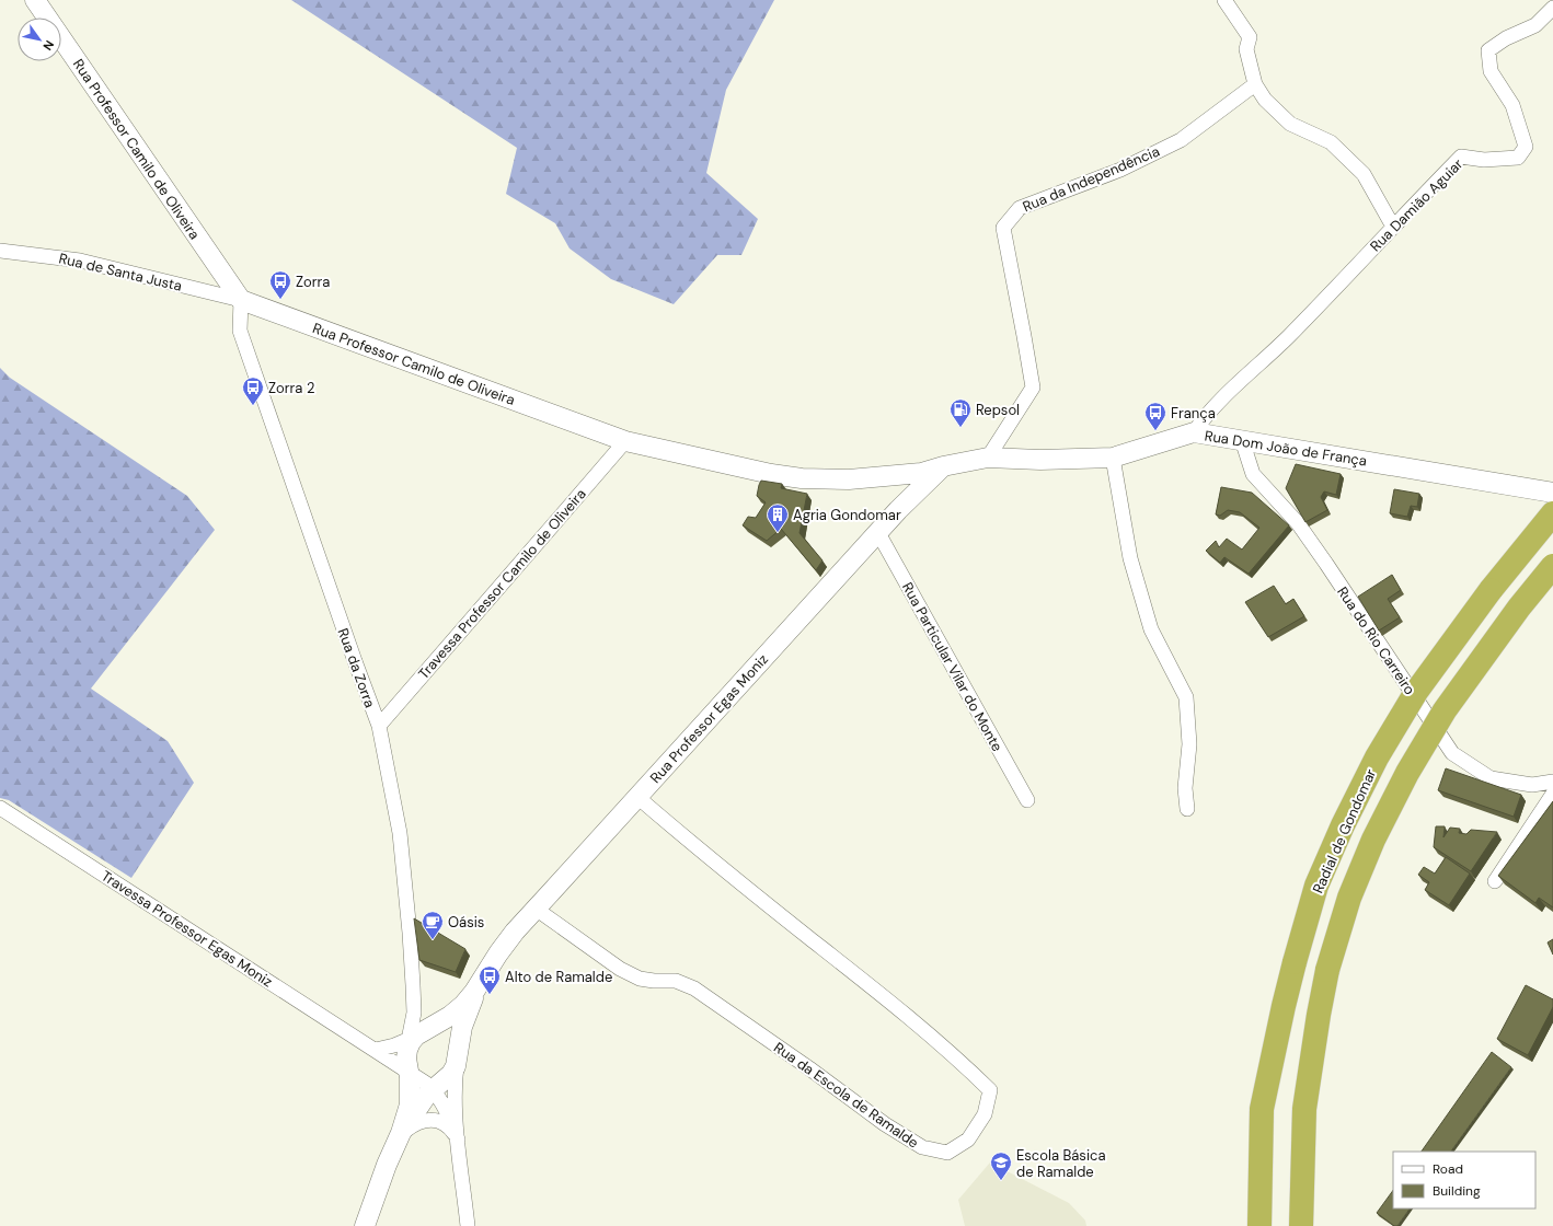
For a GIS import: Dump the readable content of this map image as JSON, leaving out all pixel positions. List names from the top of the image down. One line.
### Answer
{"streets":{"highway":["Radial de Gondomar"],"main road":["Rua Professor Camilo de Oliveira","Rua Dom João de França","Rua Professor Egas Moniz"],"street":["Rua da Independência","Rua Damião Aguiar","Rua de Santa Justa","Travessa Professor Camilo de Oliveira","Rua do Rio Carreiro","Rua Particular Vilar do Monte","Rua da Zorra","Travessa Professor Egas Moniz","Rua da Escola de Ramalde"]},"crossings":[["Rua Professor Camilo de Oliveira","Rua de Santa Justa"],["Rua Professor Camilo de Oliveira","Rua Dom João de França"],["Rua Professor Camilo de Oliveira","Travessa Professor Camilo de Oliveira"],["Rua Professor Camilo de Oliveira","Rua da Zorra"],["Rua Professor Camilo de Oliveira","Rua Professor Egas Moniz"],["Rua da Independência","Rua Dom João de França"],["Rua Damião Aguiar","Rua Dom João de França"],["Rua de Santa Justa","Rua da Zorra"],["Rua Dom João de França","Rua do Rio Carreiro"],["Rua Dom João de França","Rua Professor Egas Moniz"],["Travessa Professor Camilo de Oliveira","Rua da Zorra"],["Rua Particular Vilar do Monte","Rua Professor Egas Moniz"],["Rua da Zorra","Rua Professor Egas Moniz"],["Rua da Zorra","Travessa Professor Egas Moniz"],["Rua Professor Egas Moniz","Travessa Professor Egas Moniz"],["Rua Professor Egas Moniz","Rua da Escola de Ramalde"]],"places":{"bus stop":["Zorra","Zorra 2","França","Alto de Ramalde"],"fuel station":["Repsol"],"building":["Agria Gondomar"],"cafe":["Oásis"],"school or university":["Escola Básica de Ramalde"]},"legend":["Road","Building"],"north":"bottom right"}
